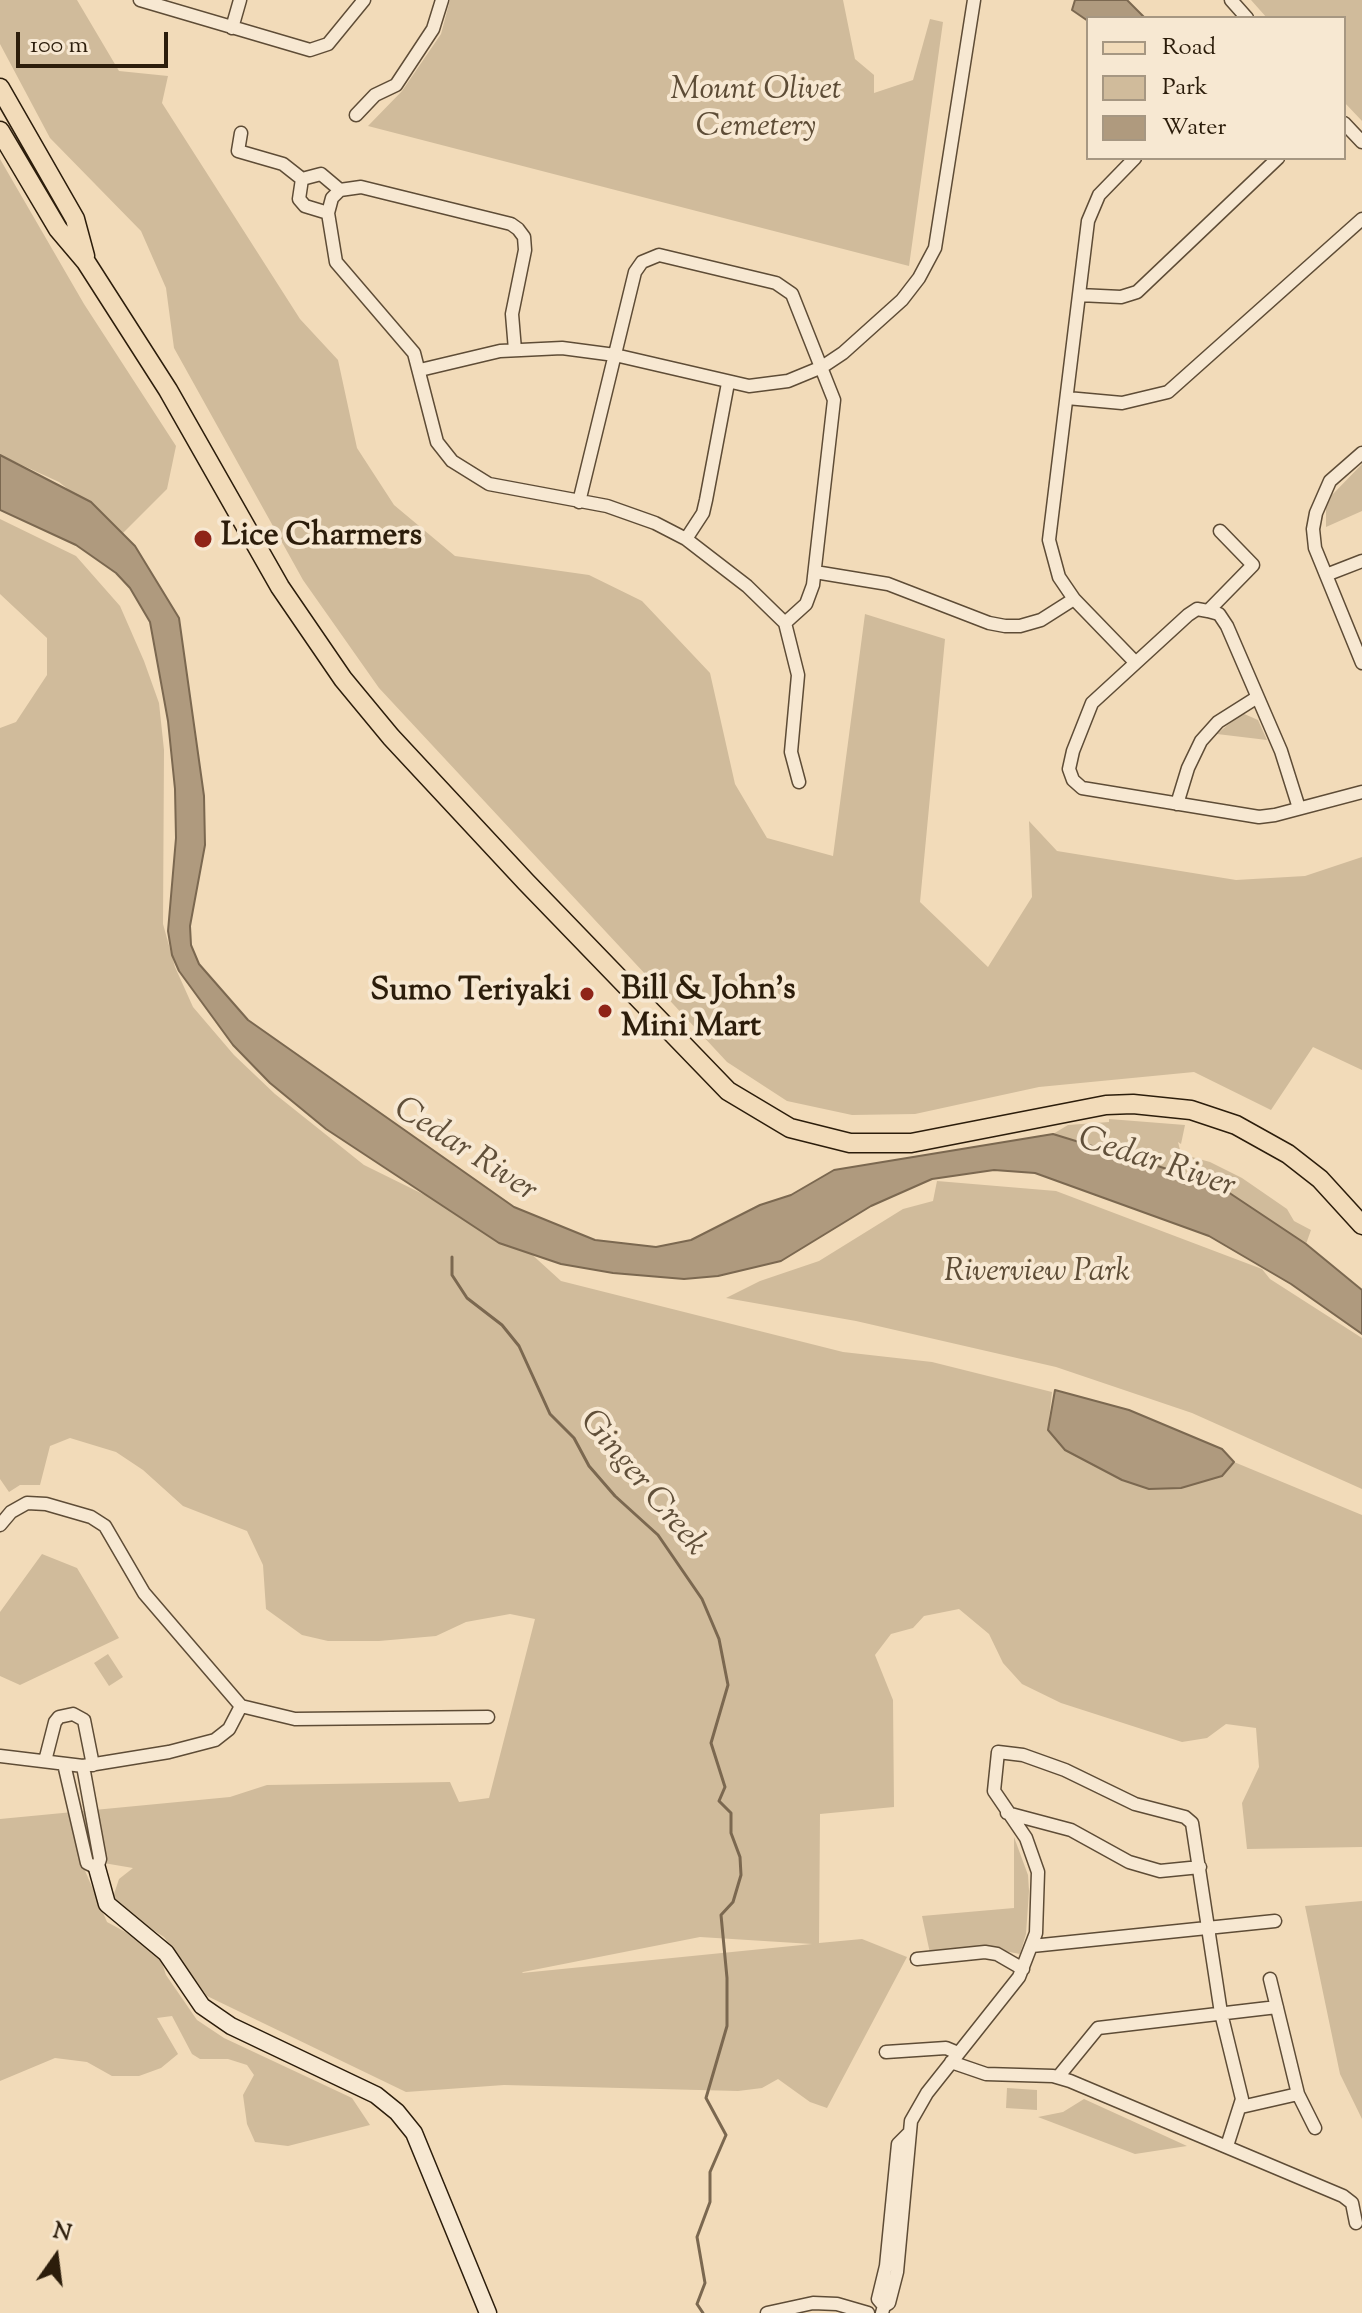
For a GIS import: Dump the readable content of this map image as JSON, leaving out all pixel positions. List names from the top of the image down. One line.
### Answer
{"water":["Cedar River","Ginger Creek"],"parks":["Mount Olivet Cemetery","Riverview Park"],"places":["Lice Charmers","Sumo Teriyaki","Bill & John's Mini Mart"],"legend":["Road","Park","Water"],"scale_bar":"100 m","north":"top"}
